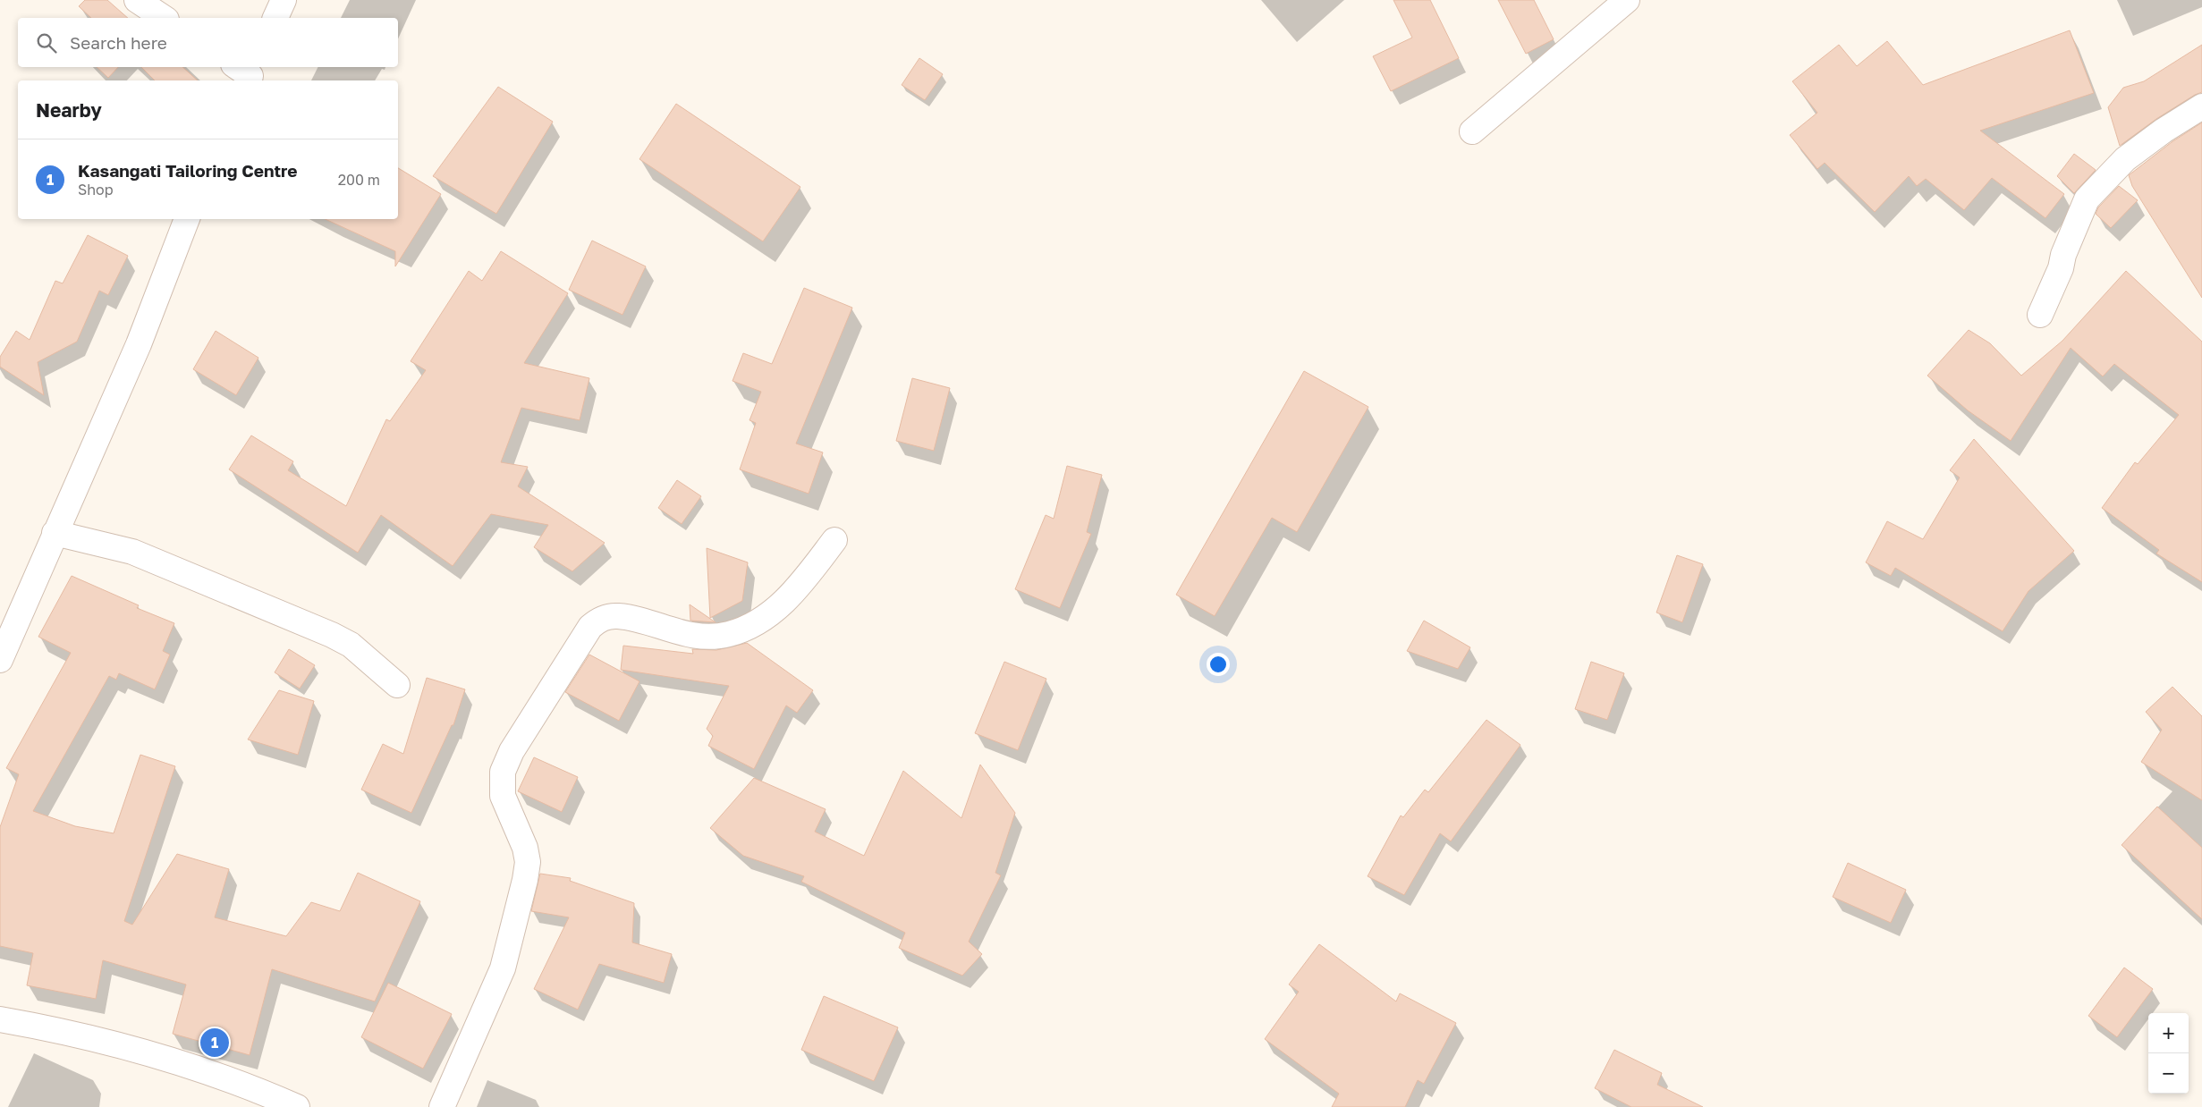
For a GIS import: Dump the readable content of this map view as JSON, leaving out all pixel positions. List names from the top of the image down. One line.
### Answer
{"page":{"search":"Search here","heading":"Nearby","list":[{"mark":"1","name":"Kasangati Tailoring Centre","note":"Shop","value":"200 m"}],"map_buttons":["+","−"],"pins":"1"}}
